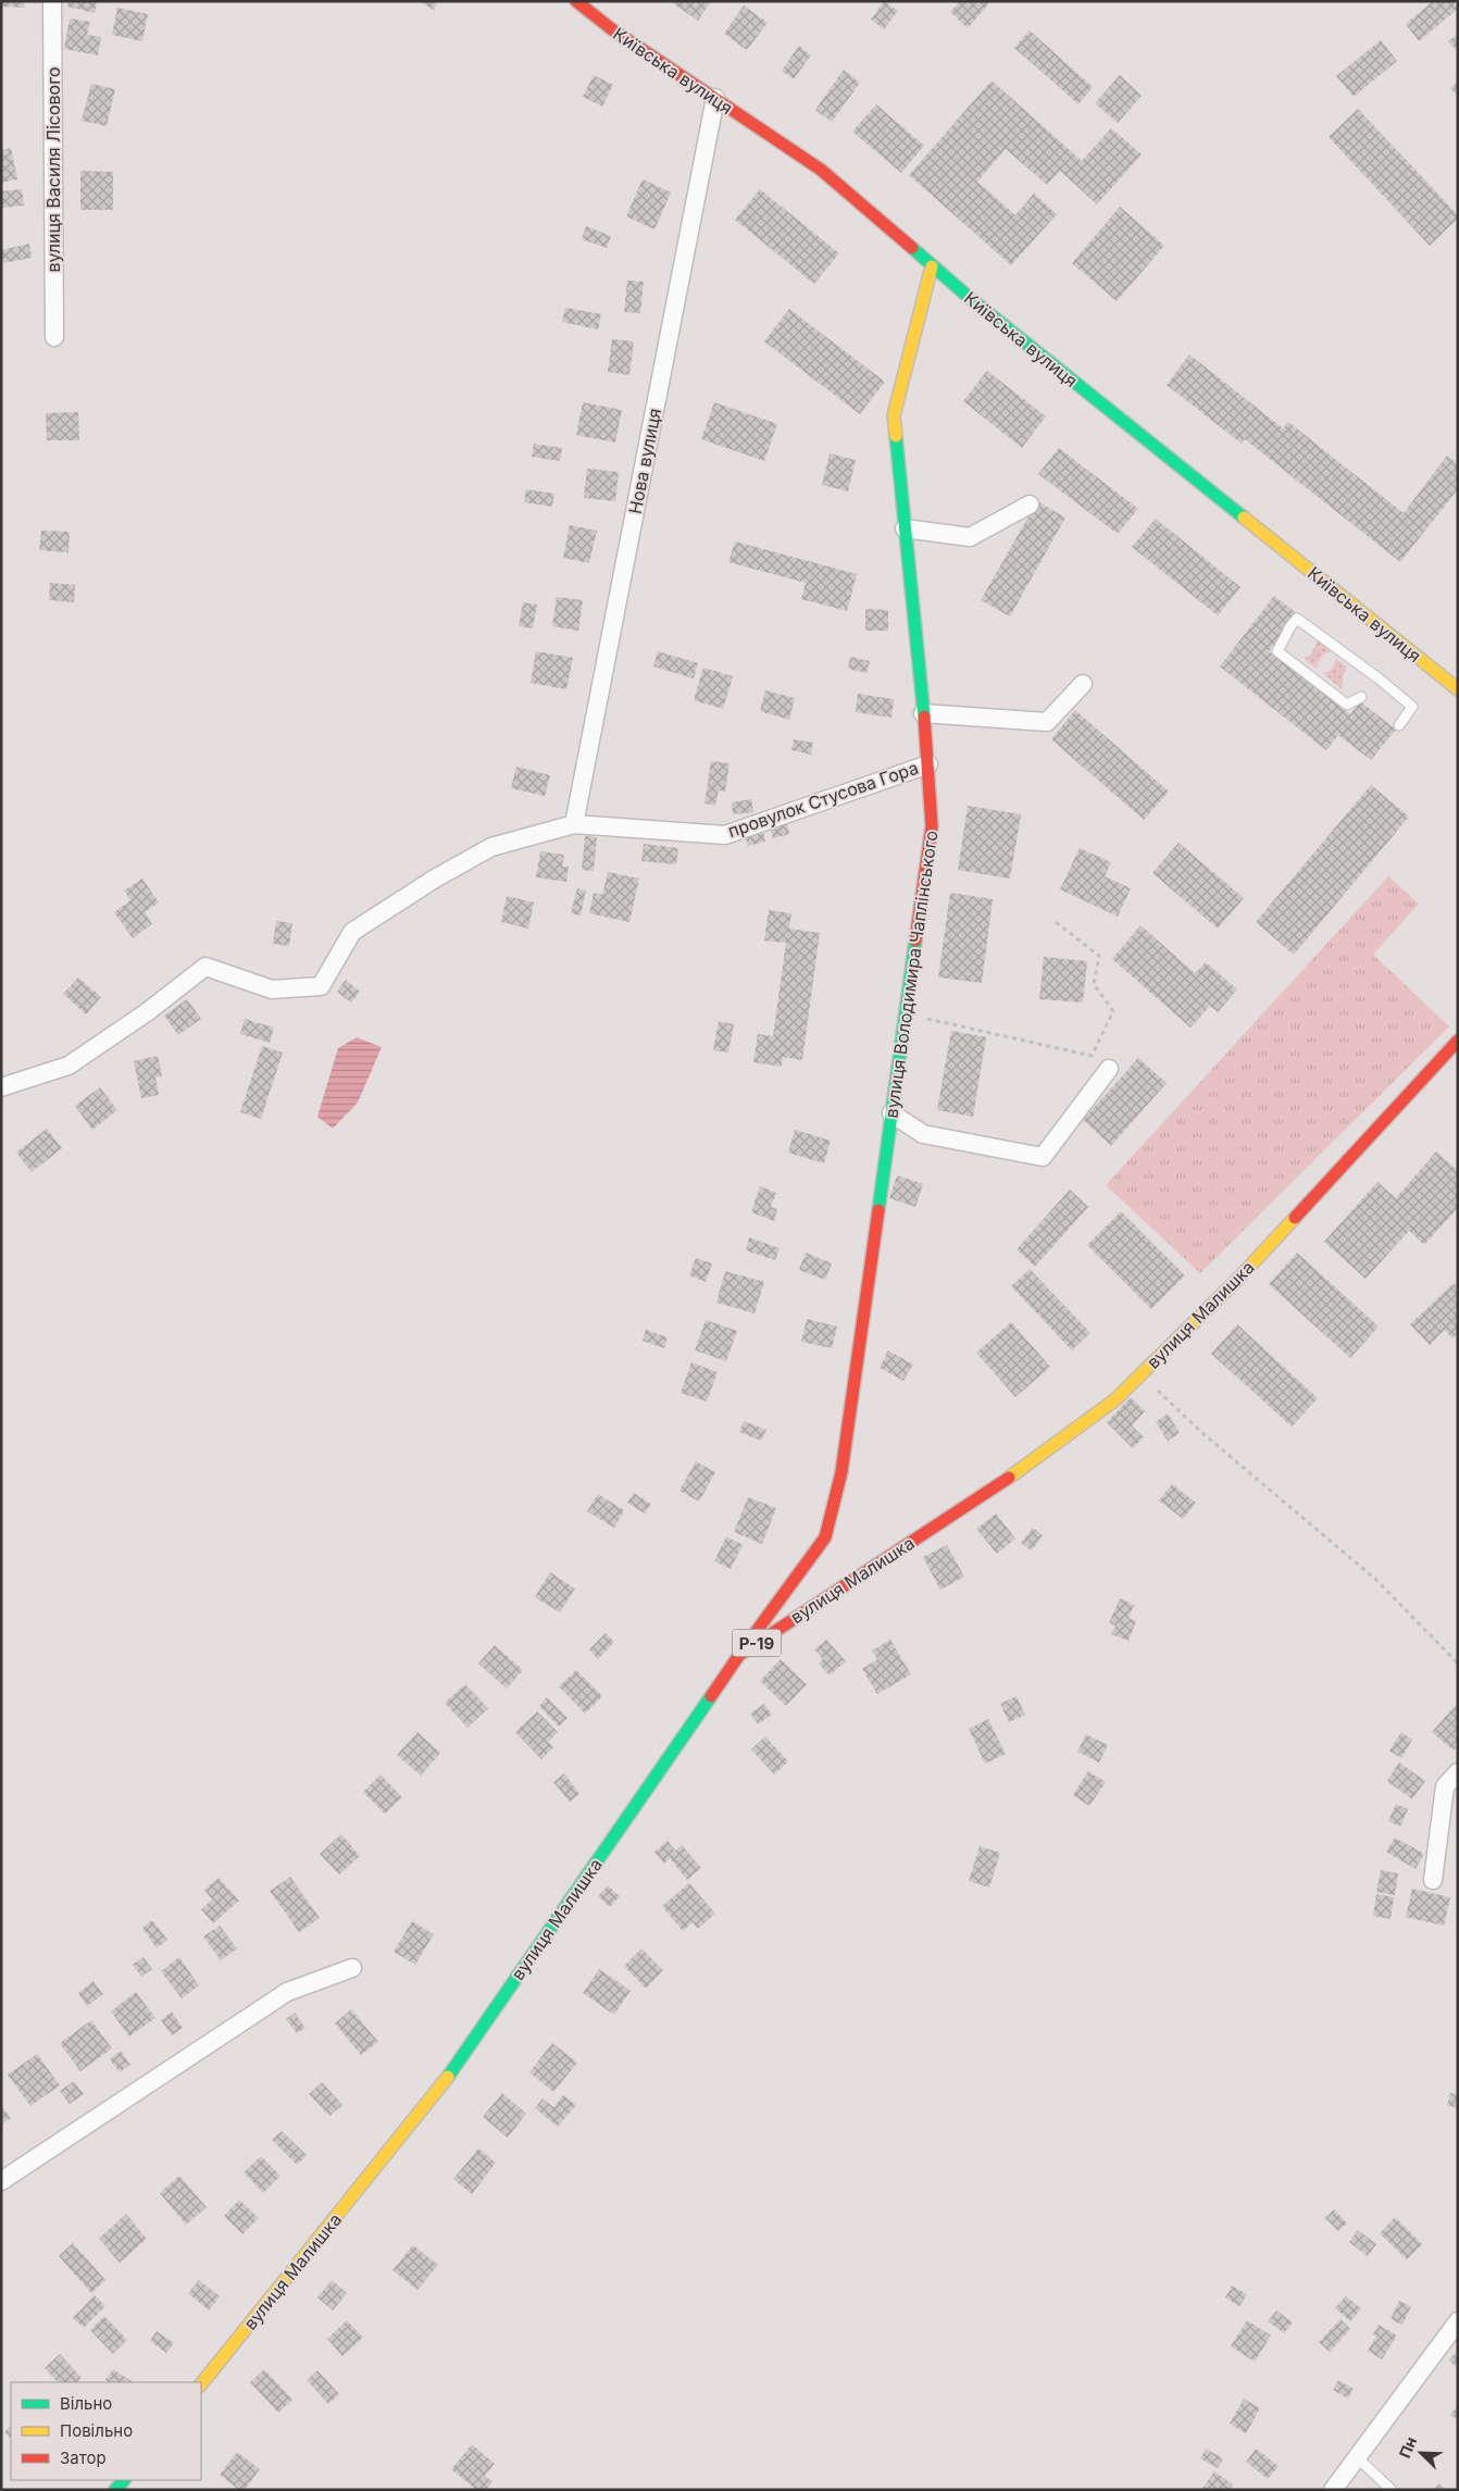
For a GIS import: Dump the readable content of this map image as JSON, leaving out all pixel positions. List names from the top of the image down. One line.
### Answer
{"streets":{"main road":["Київська вулиця","вулиця Володимира Чаплінського","вулиця Малишка","Р-19"],"street":["вулиця Василя Лісового","Нова вулиця","провулок Стусова Гора"]},"crossings":[["Київська вулиця","Нова вулиця"],["Київська вулиця","вулиця Володимира Чаплінського"],["Нова вулиця","провулок Стусова Гора"],["провулок Стусова Гора","вулиця Володимира Чаплінського"],["вулиця Володимира Чаплінського","вулиця Малишка"]],"legend":["Вільно","Повільно","Затор"],"north":"top left"}
